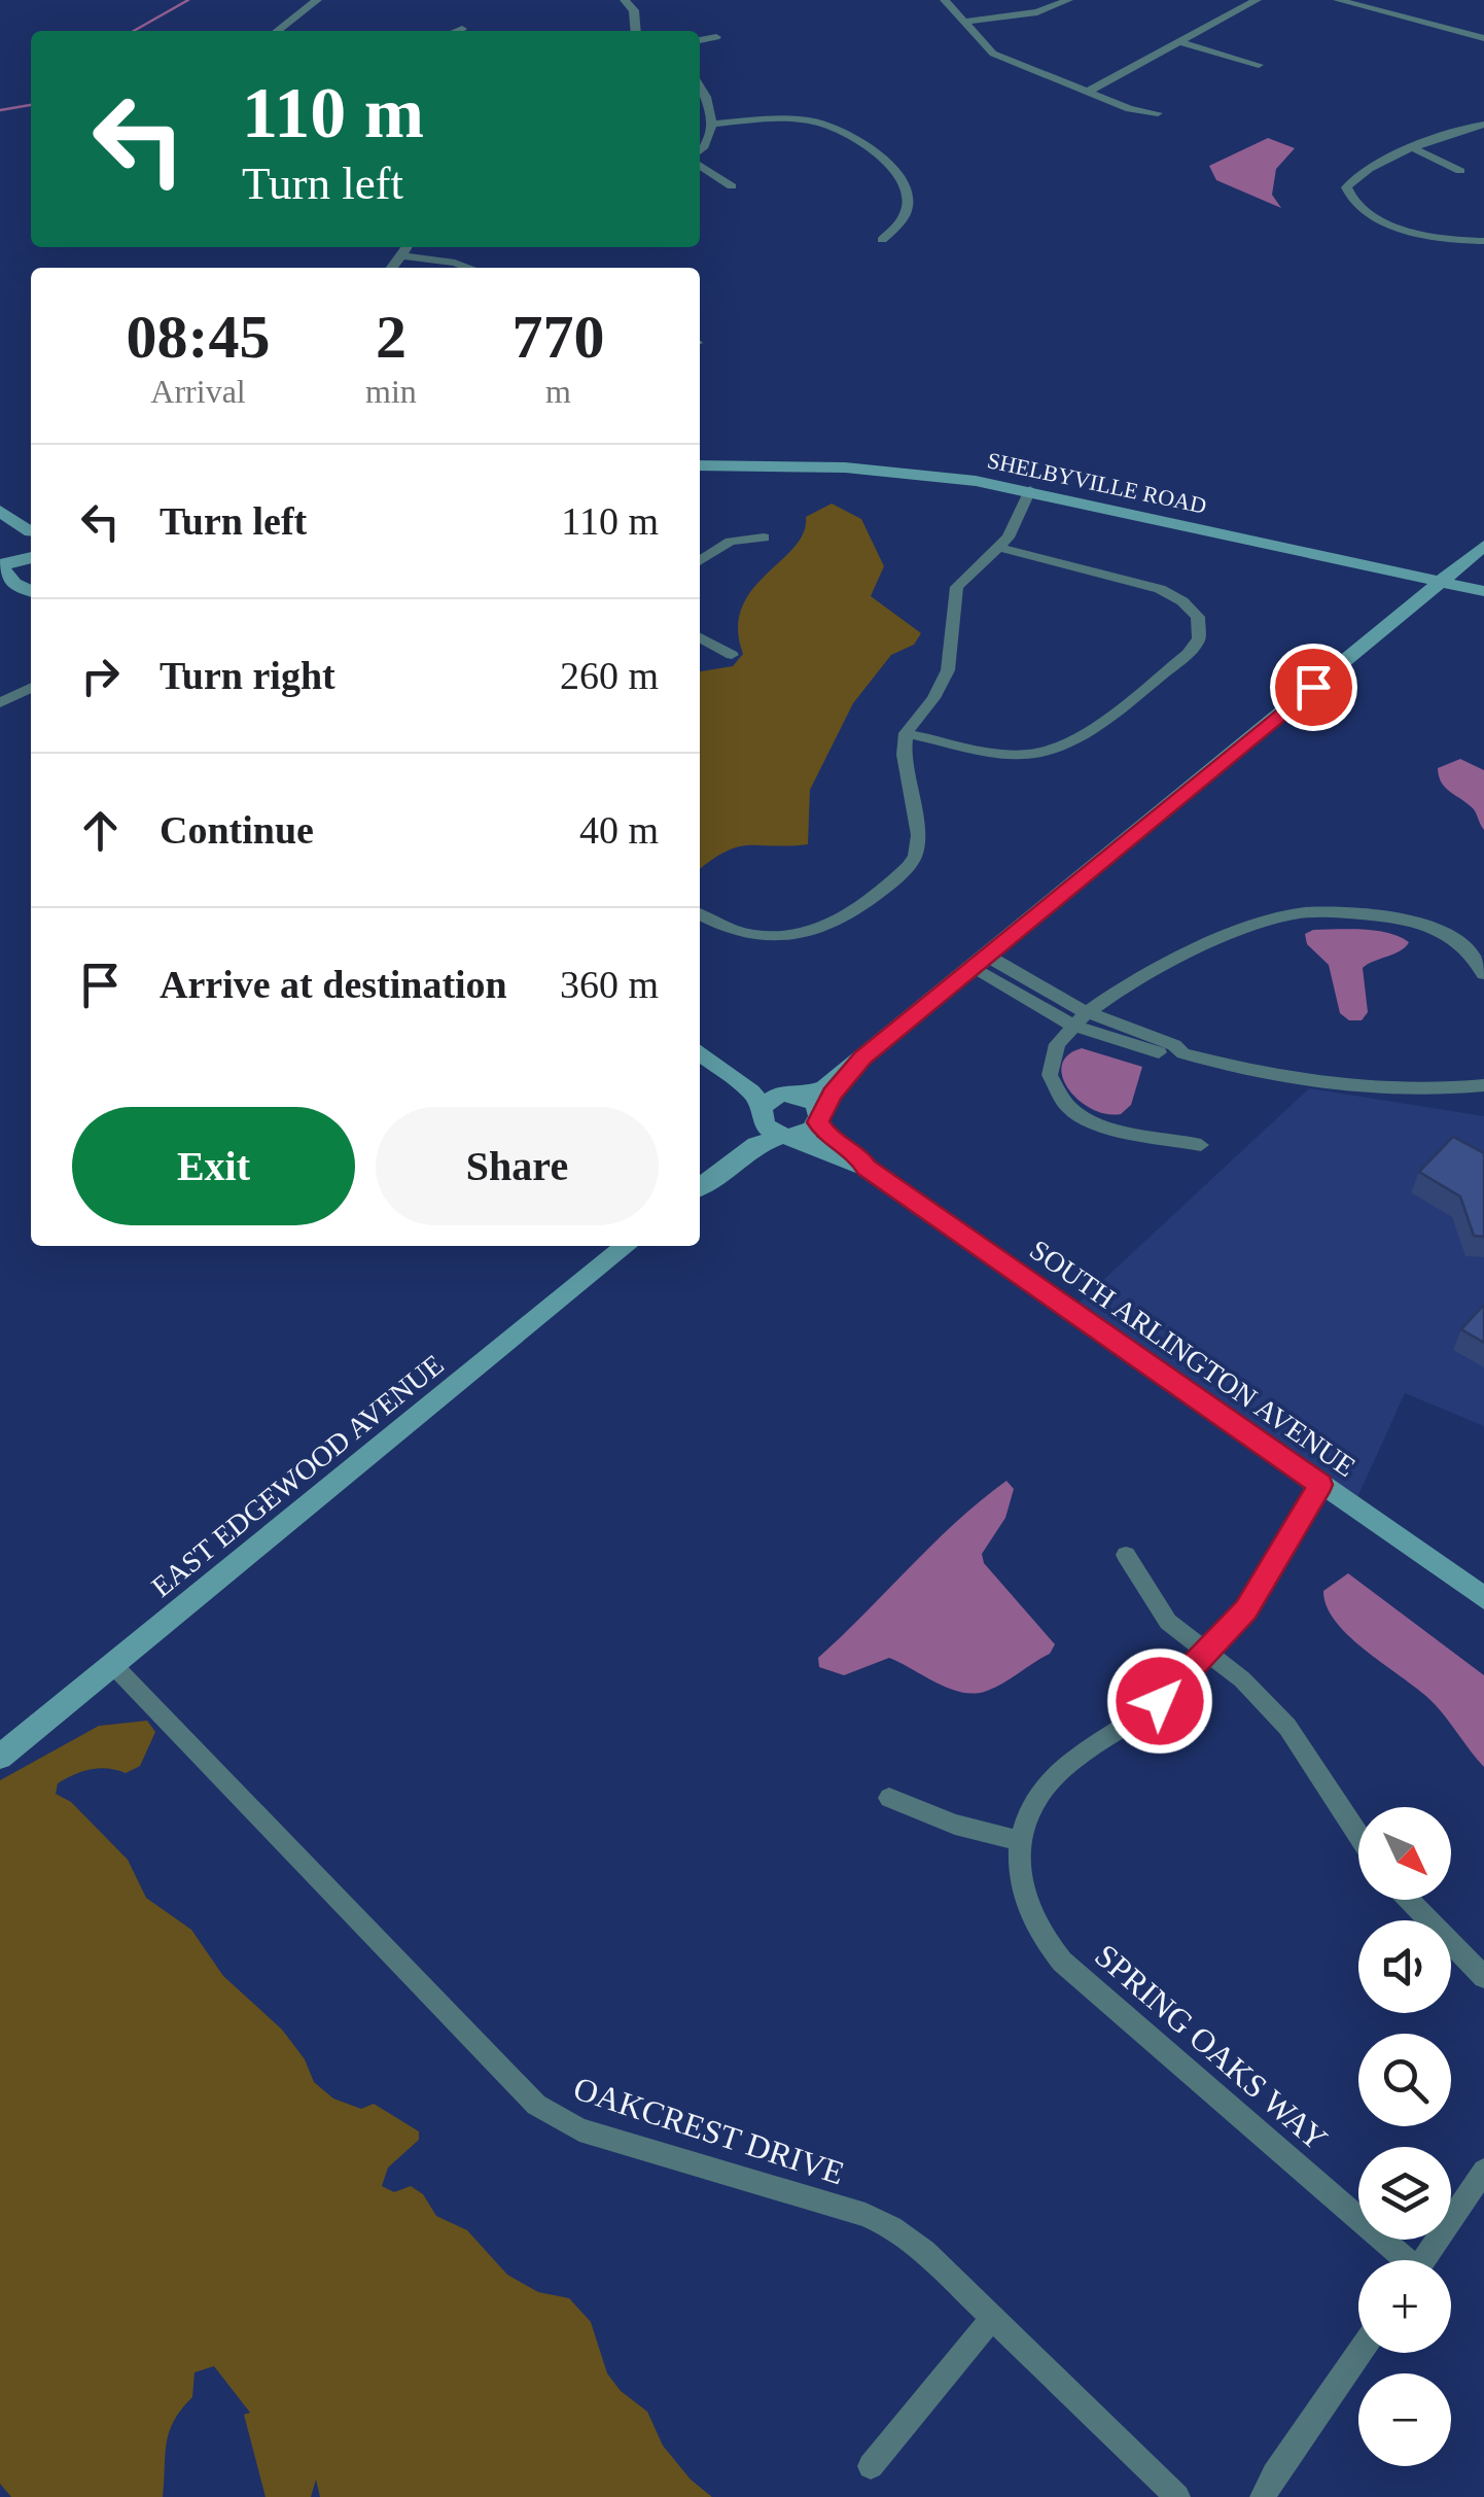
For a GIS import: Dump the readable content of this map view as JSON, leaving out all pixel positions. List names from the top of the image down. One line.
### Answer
{"streets":{"main road":["SHELBYVILLE ROAD","SOUTH ARLINGTON AVENUE","EAST EDGEWOOD AVENUE"],"street":["SPRING OAKS WAY","OAKCREST DRIVE"]},"crossings":[["EAST EDGEWOOD AVENUE","OAKCREST DRIVE"]],"north":"bottom right","page":{"turn":["110 m","Turn left"],"eta":["08:45","Arrival","2","min","770","m"],"list":[{"name":"Turn left","value":"110 m"},{"name":"Turn right","value":"260 m"},{"name":"Continue","value":"40 m"},{"name":"Arrive at destination","value":"360 m"}],"buttons":["Exit","Share"],"map_buttons":["+","−"]}}
